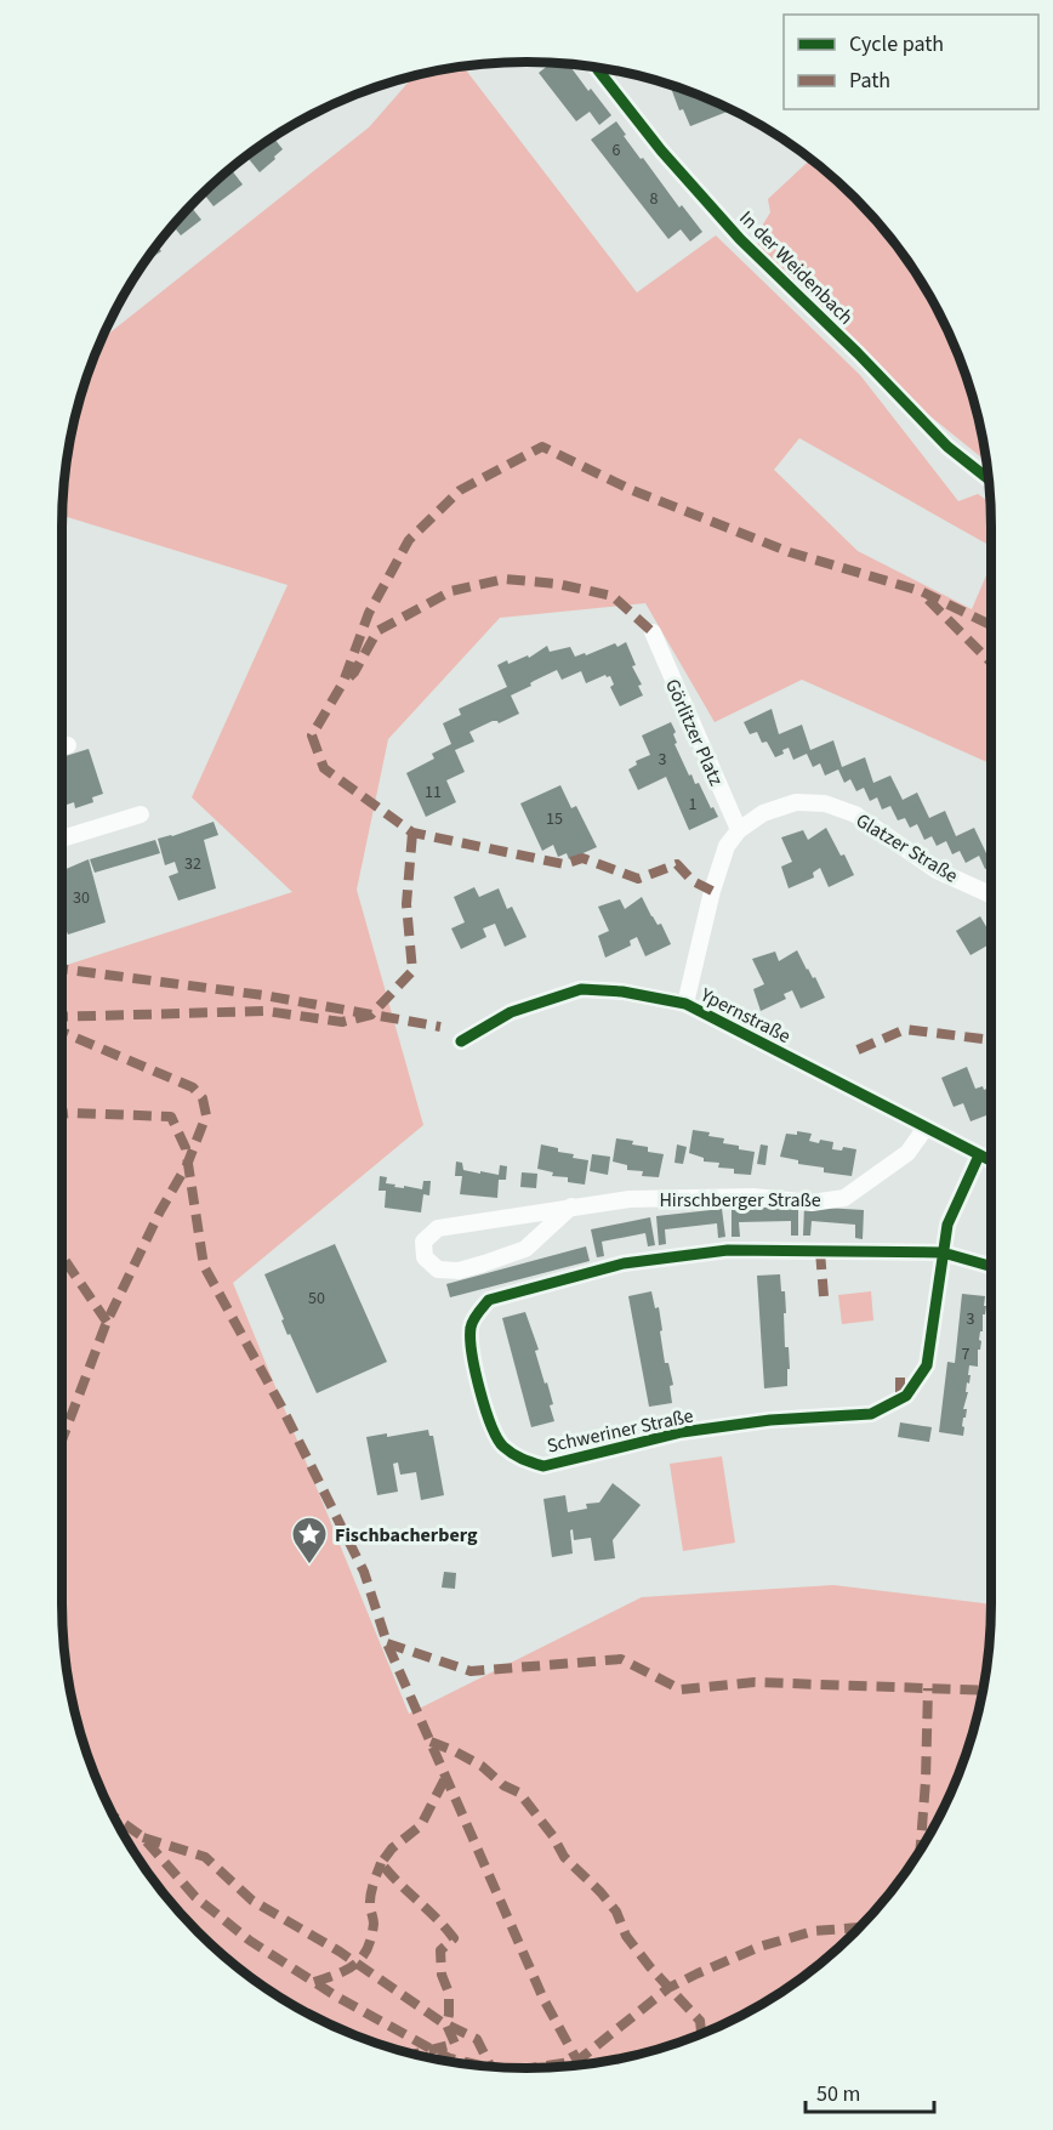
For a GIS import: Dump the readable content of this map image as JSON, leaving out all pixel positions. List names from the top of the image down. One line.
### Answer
{"streets":{"street":["In der Weidenbach","Görlitzer Platz","Glatzer Straße","Ypernstraße","Hirschberger Straße","Schweriner Straße"]},"crossings":[["Görlitzer Platz","Glatzer Straße"],["Glatzer Straße","Ypernstraße"],["Ypernstraße","Hirschberger Straße"],["Ypernstraße","Schweriner Straße"]],"places":{"place":["Fischbacherberg"]},"house_numbers":["6","8","3","11","1","15","32","30","50","3","7"],"legend":["Cycle path","Path"],"scale_bar":"50 m"}
